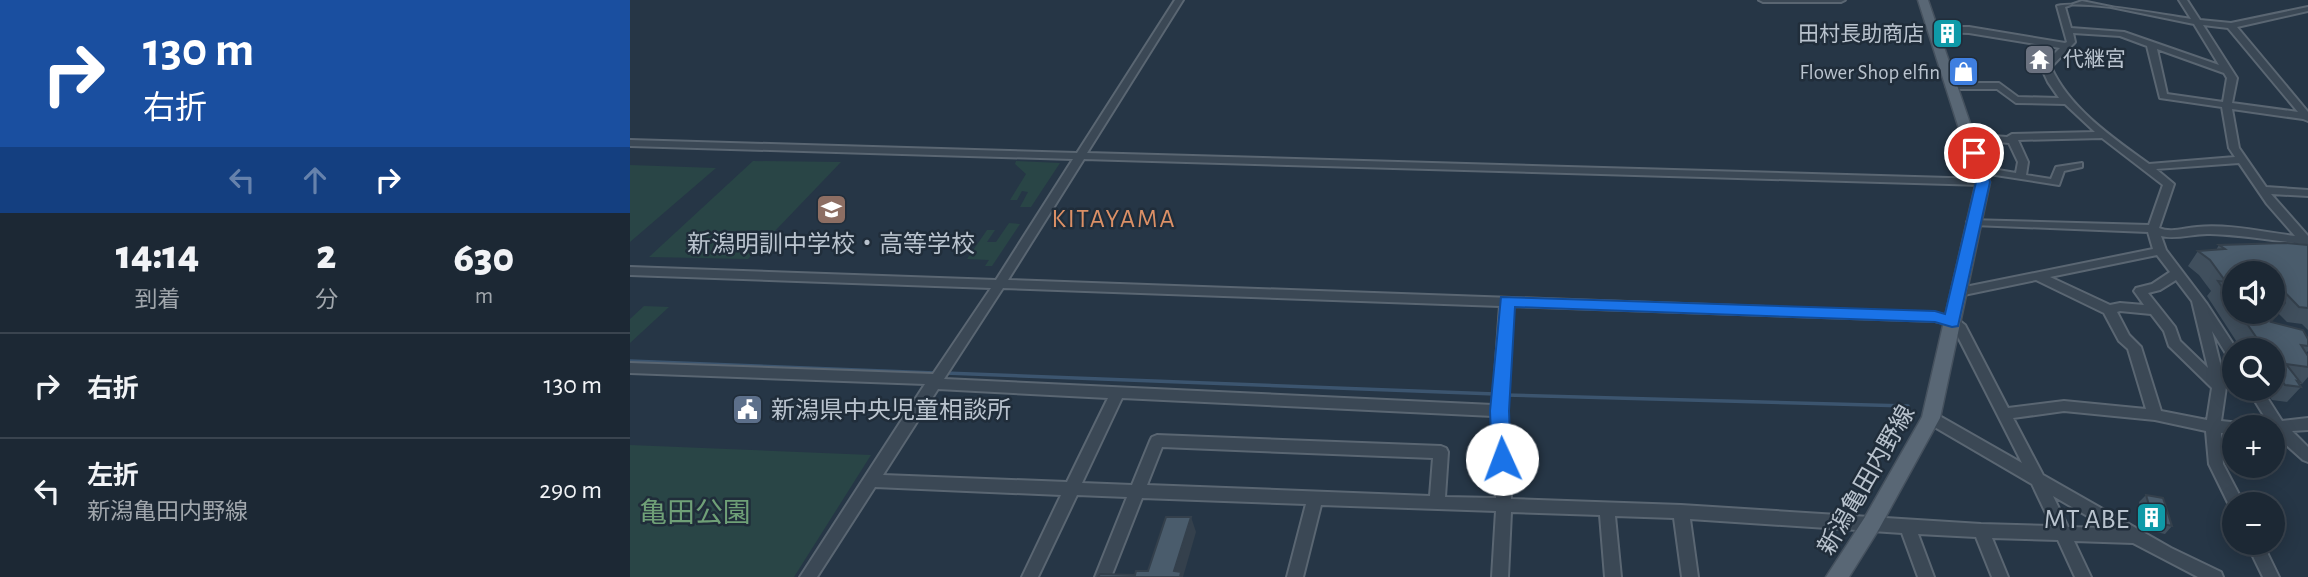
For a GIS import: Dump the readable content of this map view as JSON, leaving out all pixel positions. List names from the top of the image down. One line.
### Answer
{"streets":{"main road":["新潟亀田内野線"]},"districts":["KITAYAMA"],"parks":["亀田公園"],"places":{"building":["田村長助商店","MT ABE"],"temple":["代継宮"],"shop":["Flower Shop elfin"],"school or university":["新潟明訓中学校・高等学校"],"public building":["新潟県中央児童相談所"]},"page":{"turn":["130 m","右折"],"eta":["14:14","到着","2","分","630","m"],"map_buttons":["+","−"],"list":[{"name":"右折","value":"130 m"},{"name":"左折","note":"新潟亀田内野線","value":"290 m"}]}}
